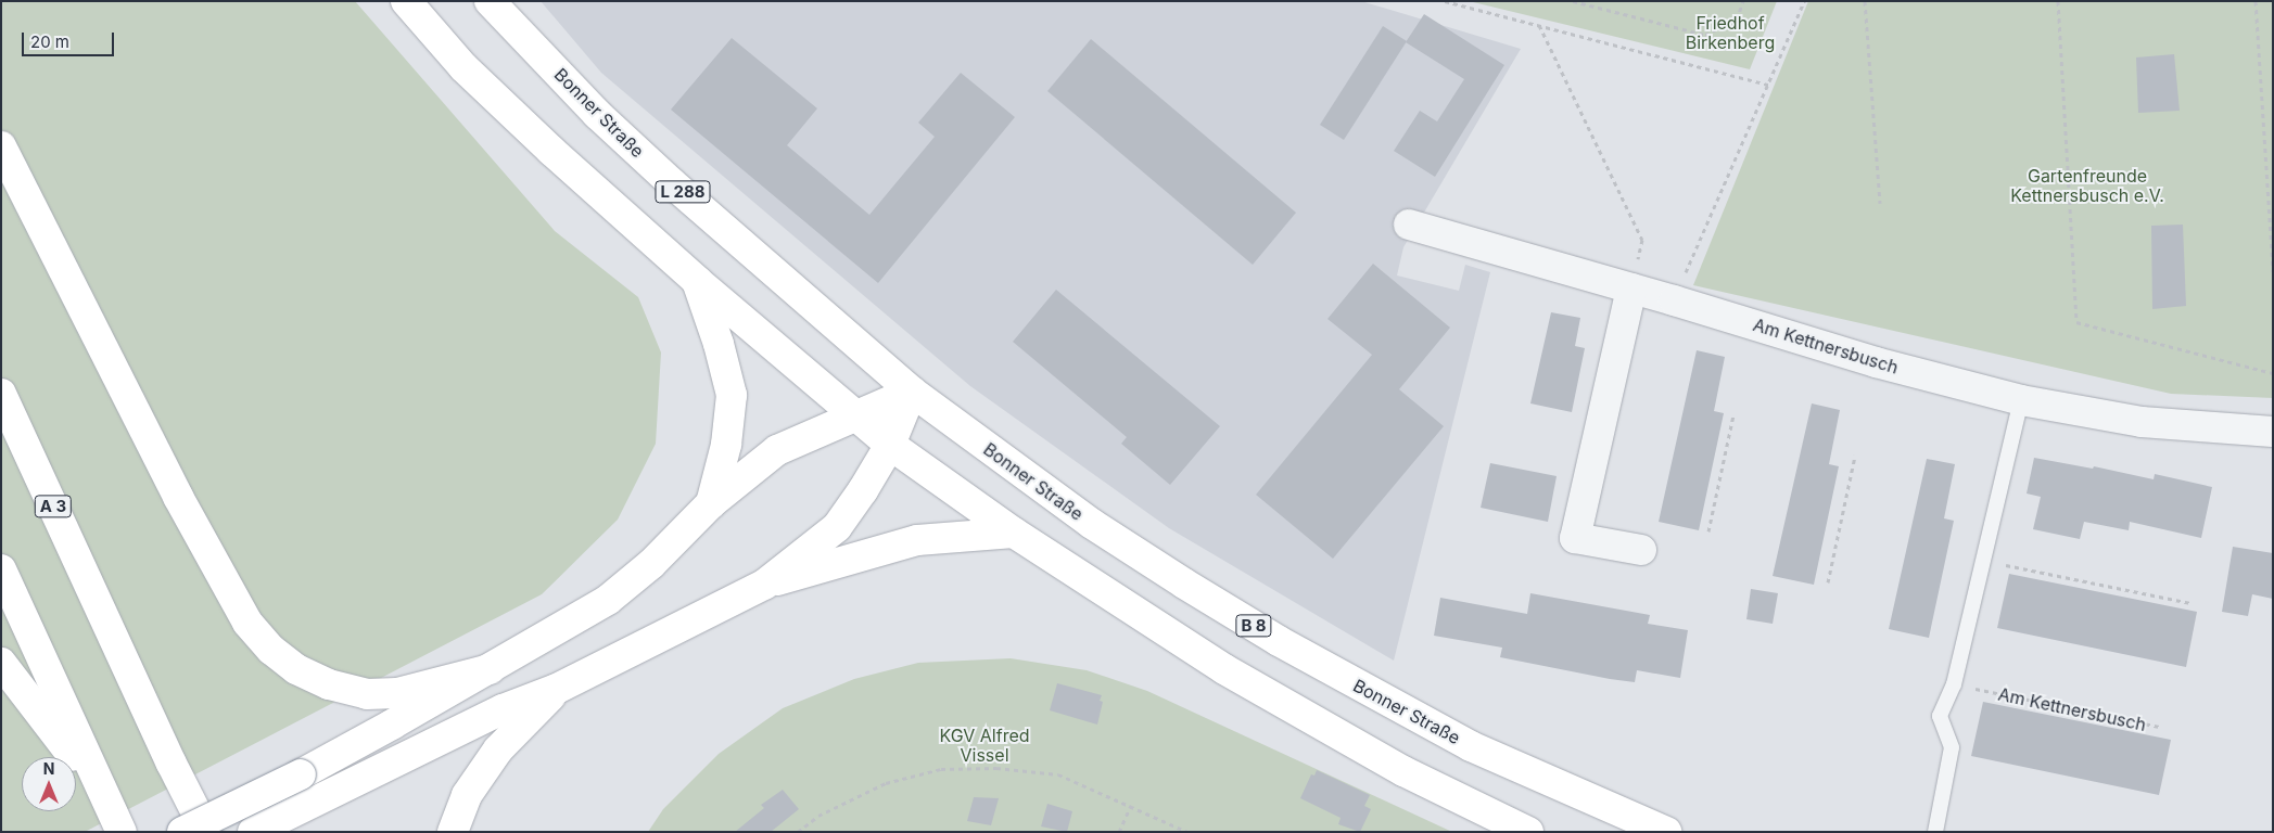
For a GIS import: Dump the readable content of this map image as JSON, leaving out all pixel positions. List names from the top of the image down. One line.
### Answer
{"streets":{"main road":["Bonner Straße","L 288","A 3","B 8"],"street":["Am Kettnersbusch"]},"parks":["Friedhof Birkenberg","Gartenfreunde Kettnersbusch e.V.","KGV Alfred Vissel"],"scale_bar":"20 m","north":"top"}
